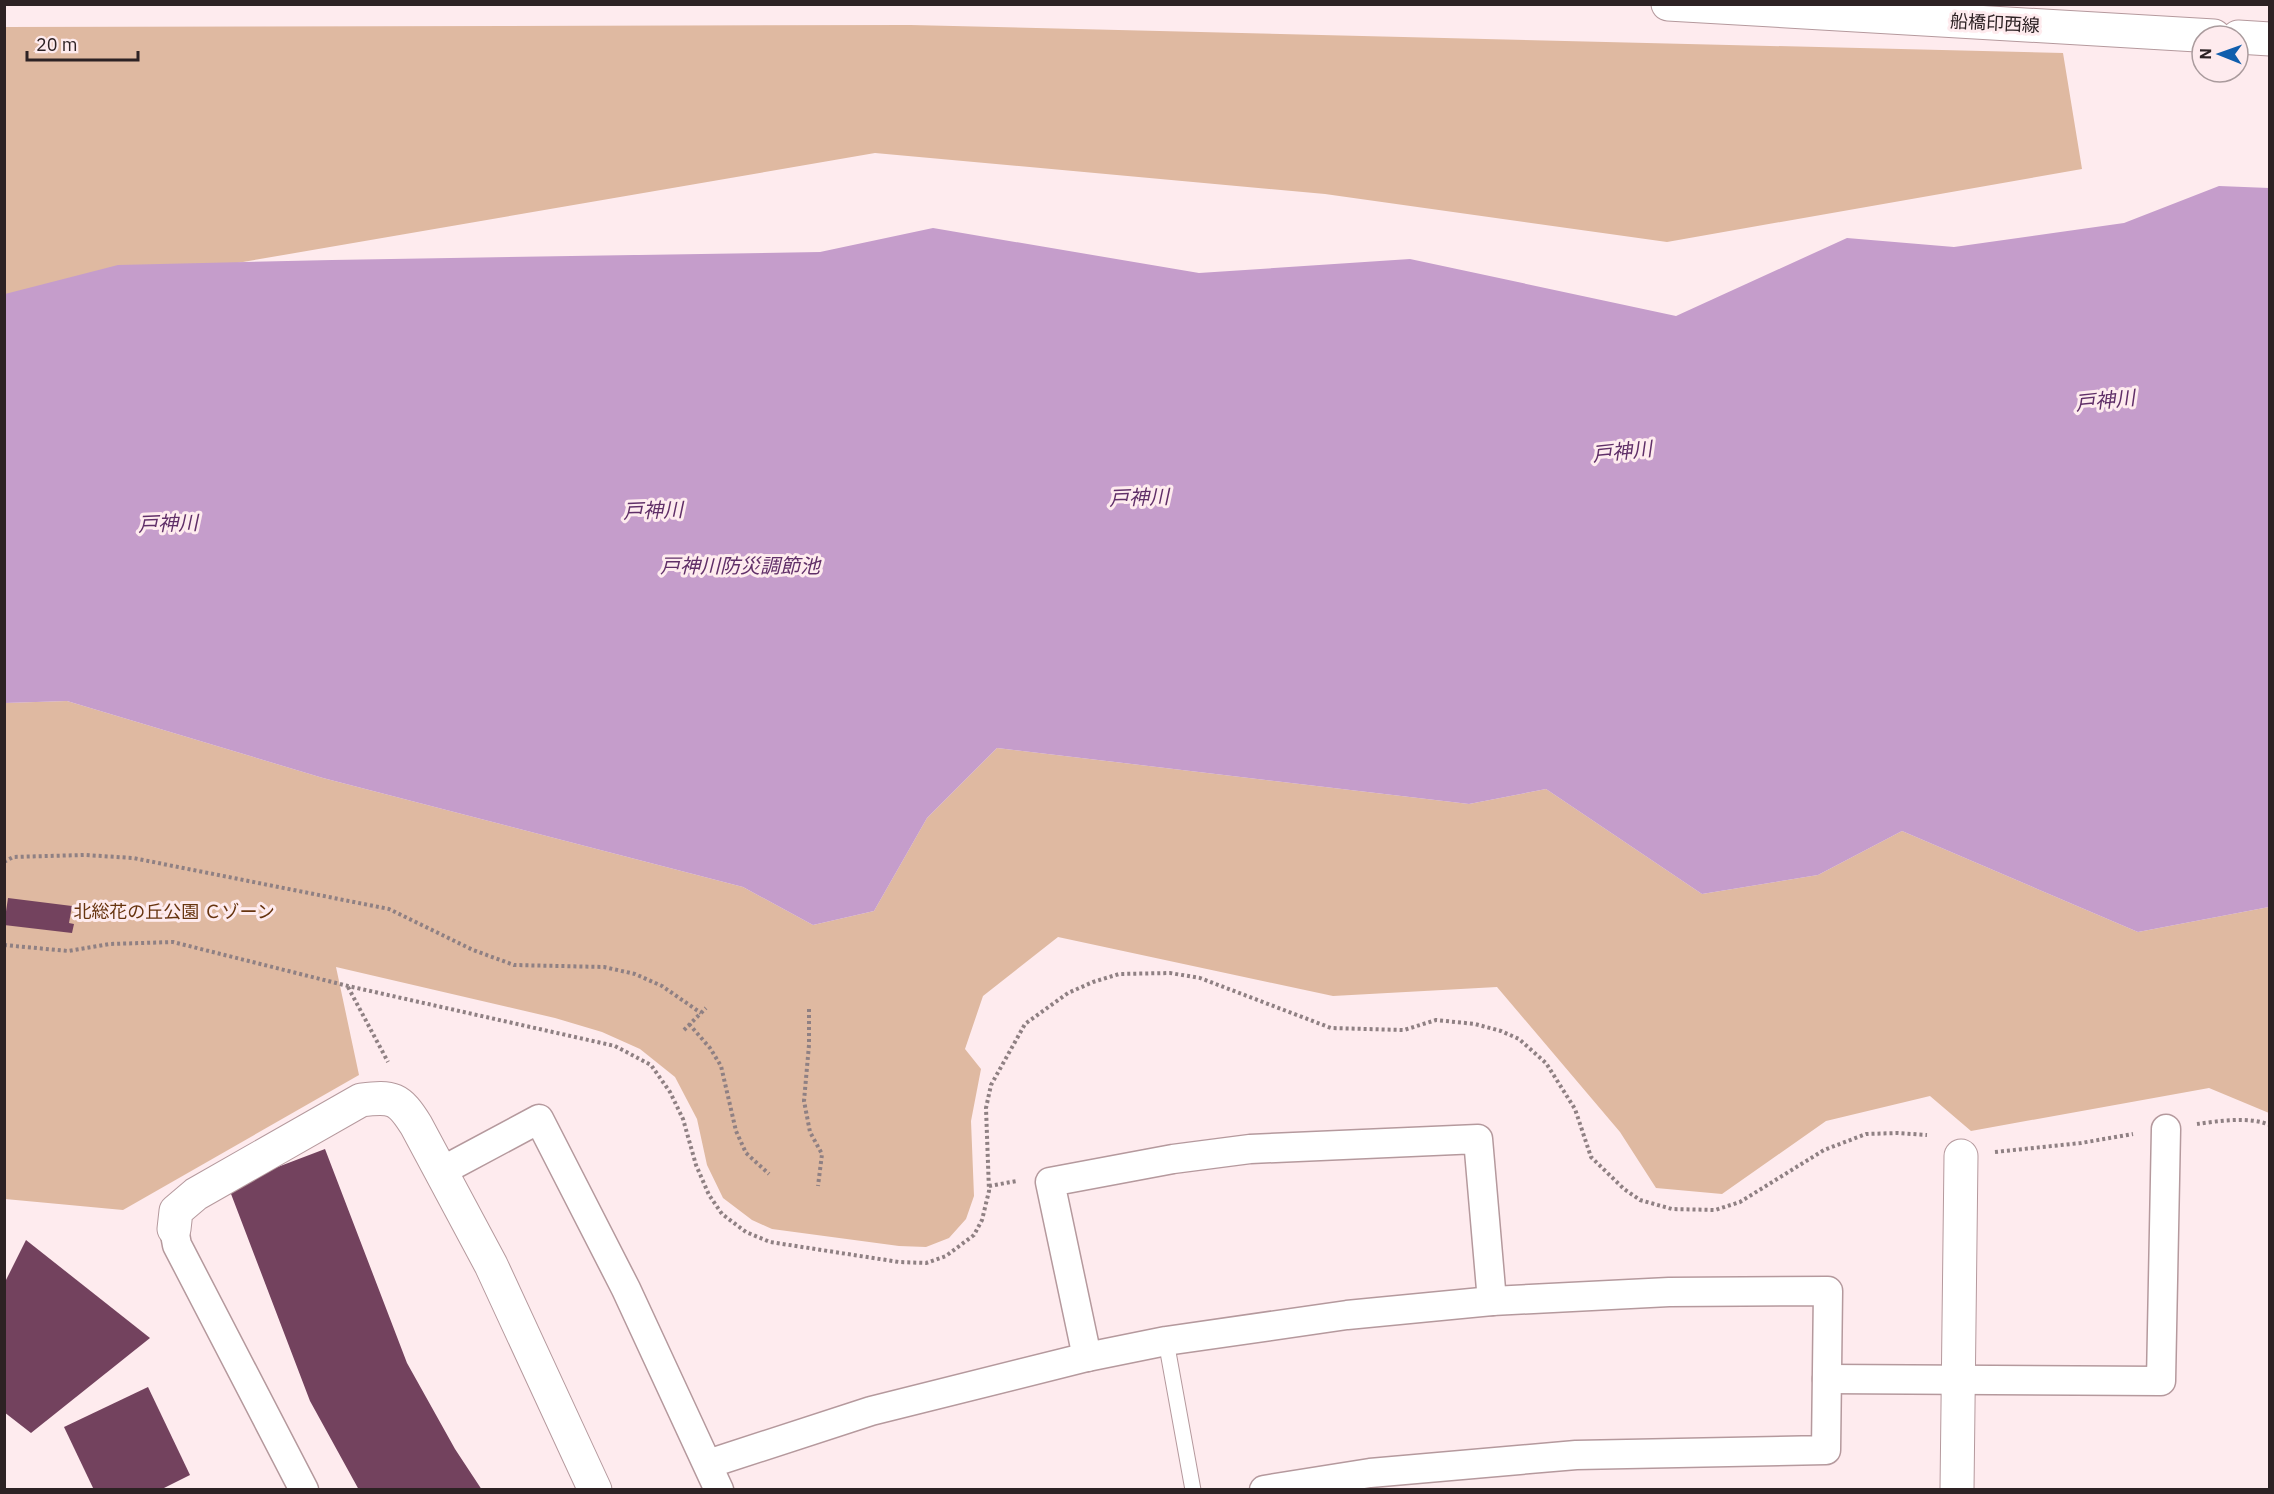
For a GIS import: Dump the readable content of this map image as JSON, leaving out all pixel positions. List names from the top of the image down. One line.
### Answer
{"streets":{"street":["船橋印西線"]},"water":["戸神川","戸神川防災調節池"],"parks":["北総花の丘公園 Ｃゾーン"],"scale_bar":"20 m","north":"left"}
